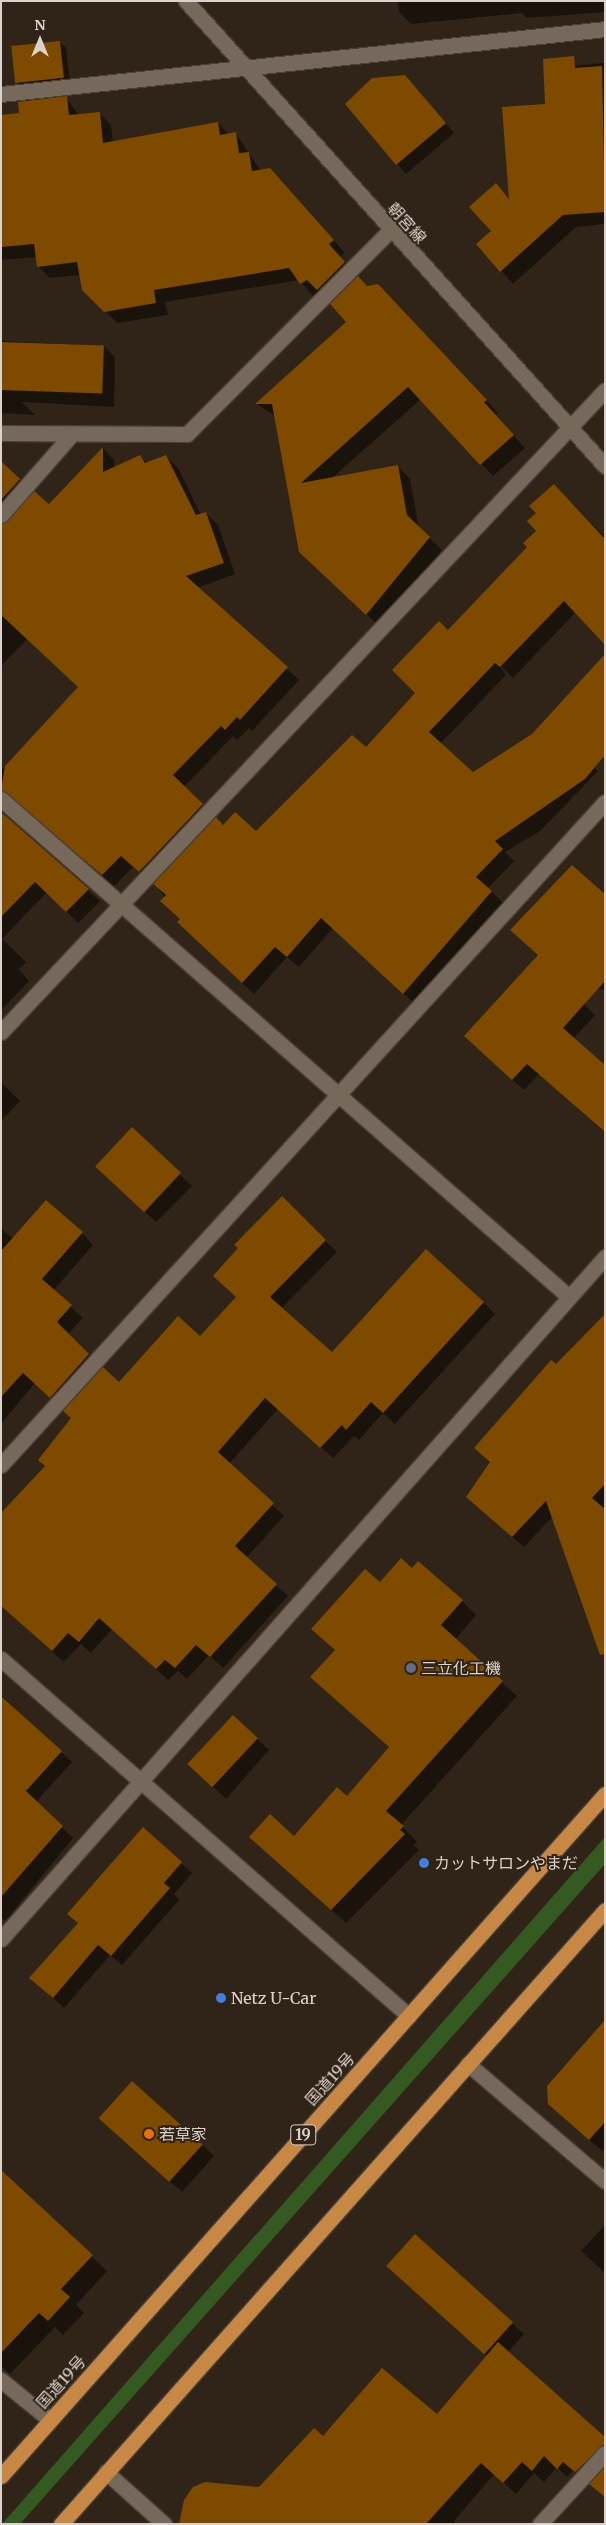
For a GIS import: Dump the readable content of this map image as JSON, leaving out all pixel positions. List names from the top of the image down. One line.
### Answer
{"streets":{"highway":["国道19号","19"],"street":["朝宮線"]},"places":["三立化工機","カットサロンやまだ","Netz U-Car","若草家"],"north":"top"}
